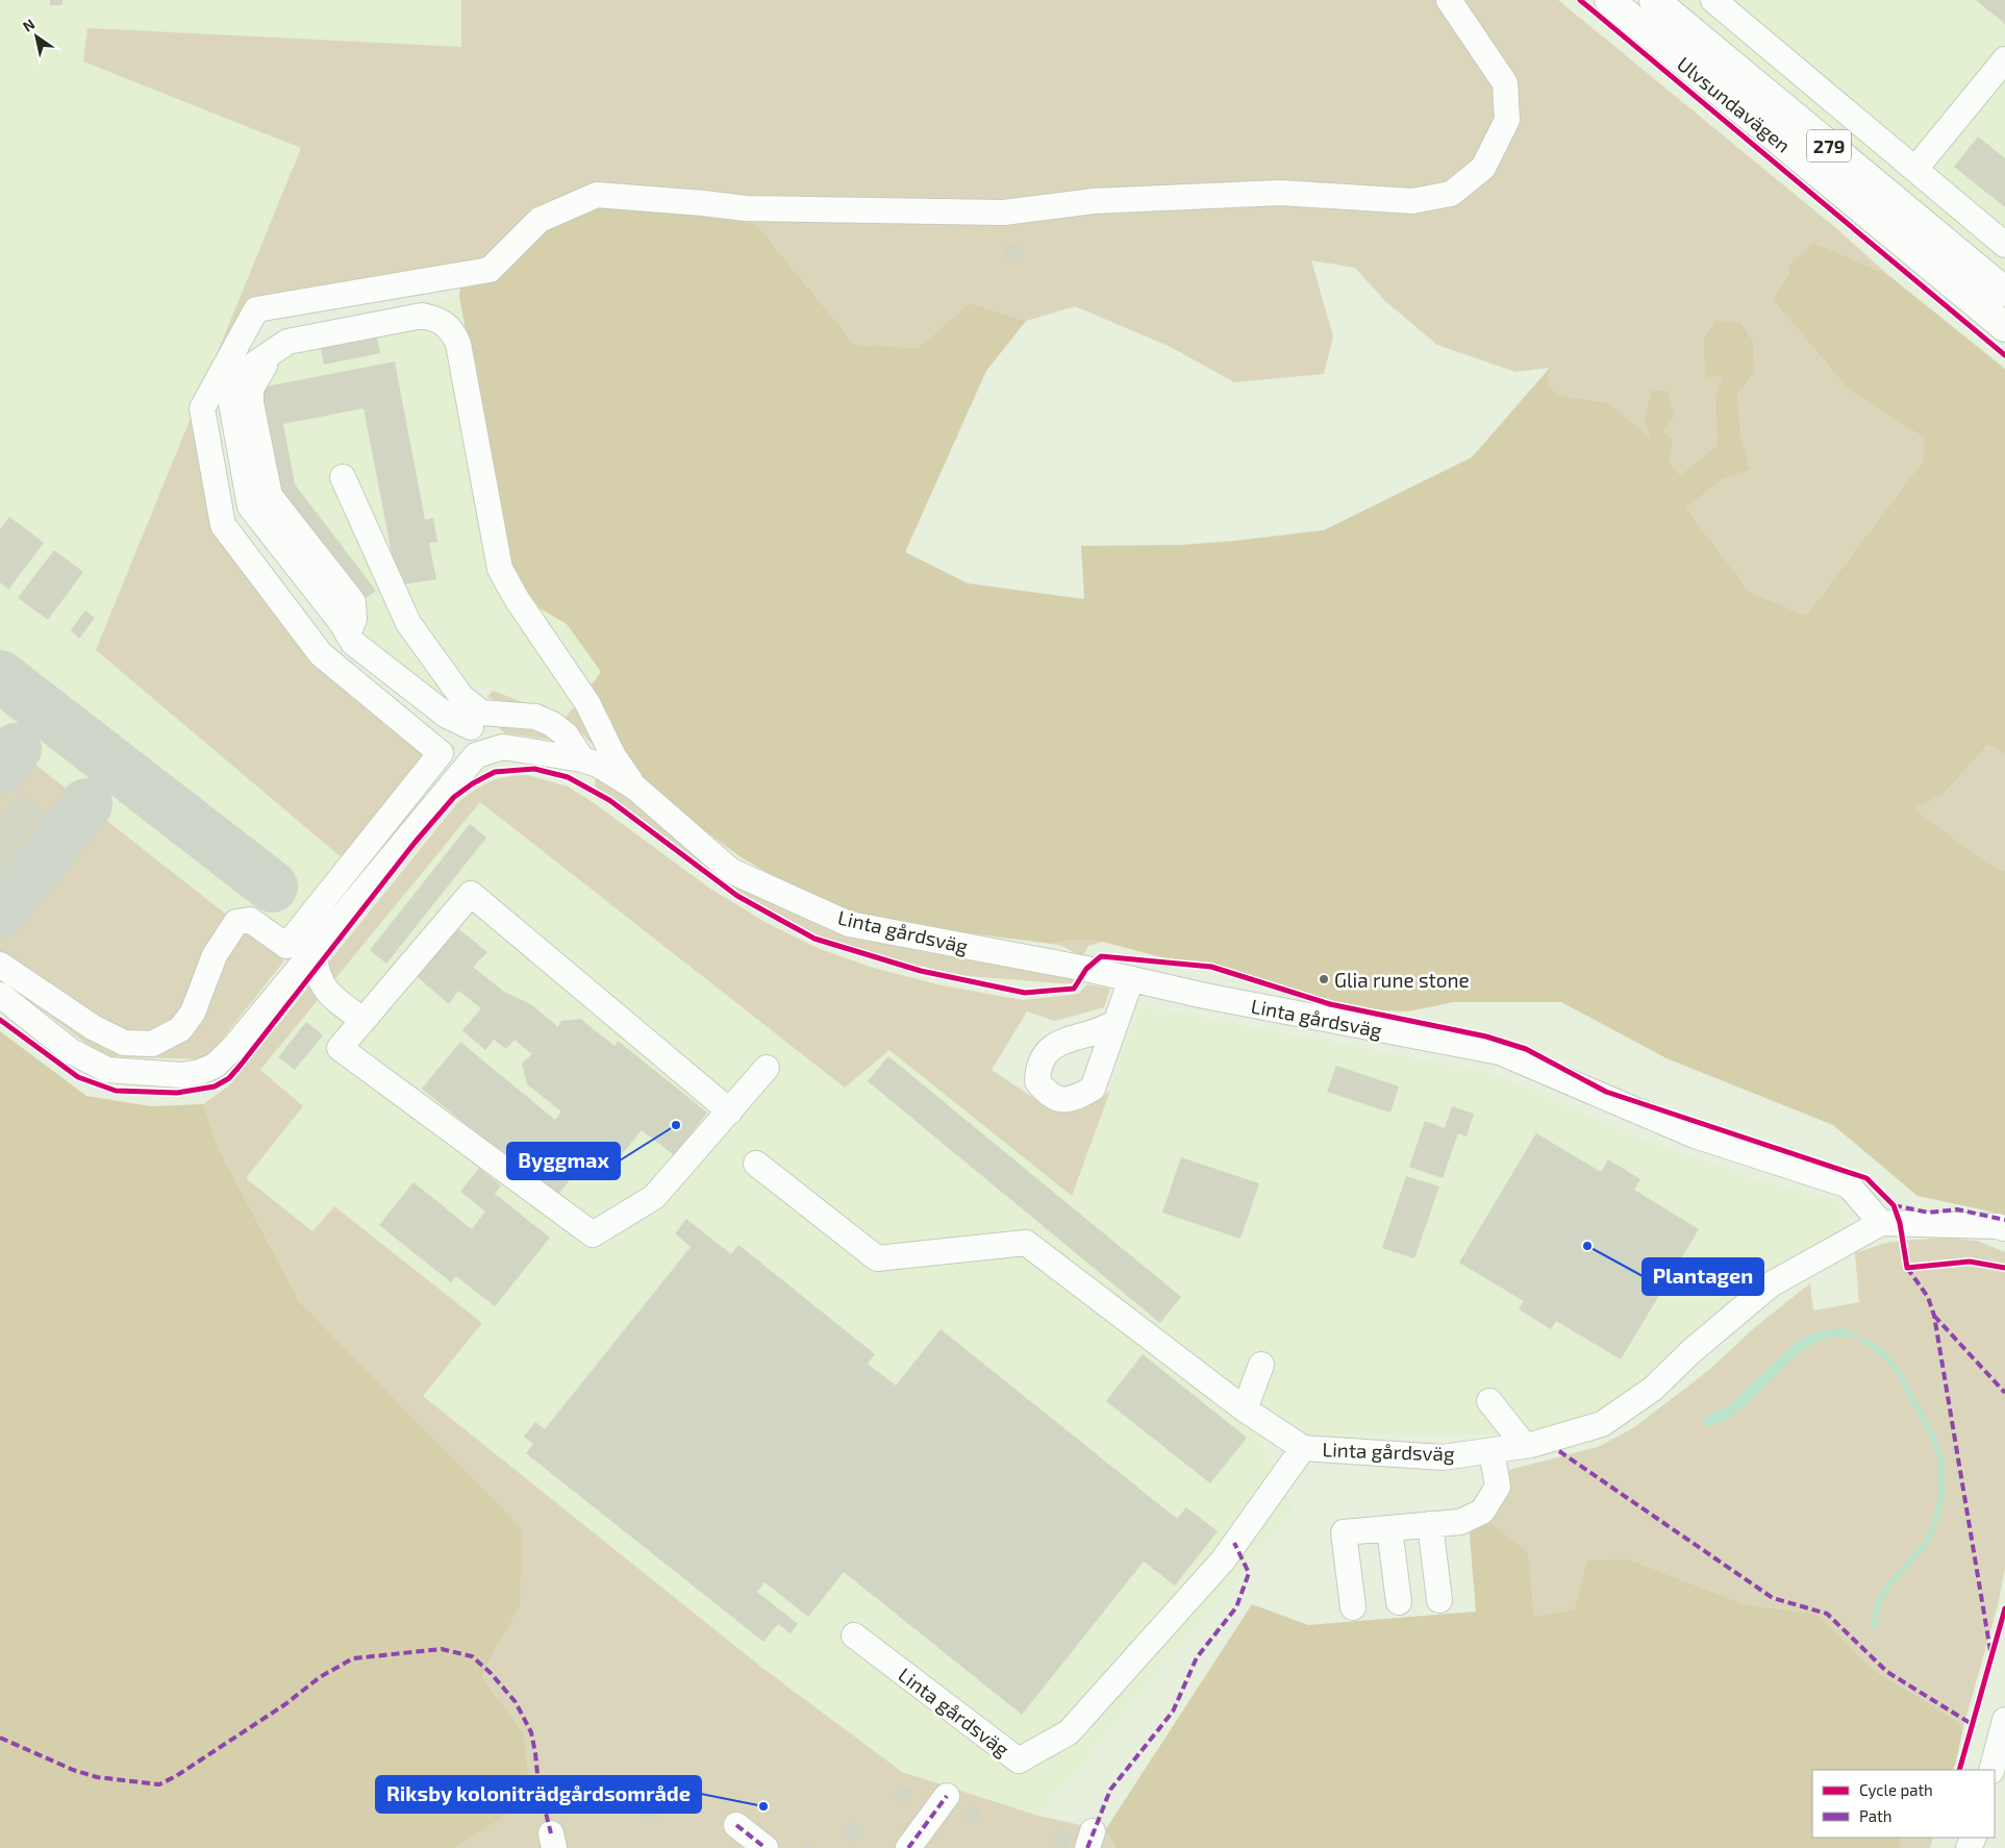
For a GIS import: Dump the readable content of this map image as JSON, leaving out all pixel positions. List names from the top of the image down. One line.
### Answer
{"streets":{"main road":["Ulvsundavägen","279"],"street":["Linta gårdsväg"]},"places":["Glia rune stone","Byggmax","Plantagen","Riksby koloniträdgårdsområde"],"legend":["Cycle path","Path"],"north":"top left"}
